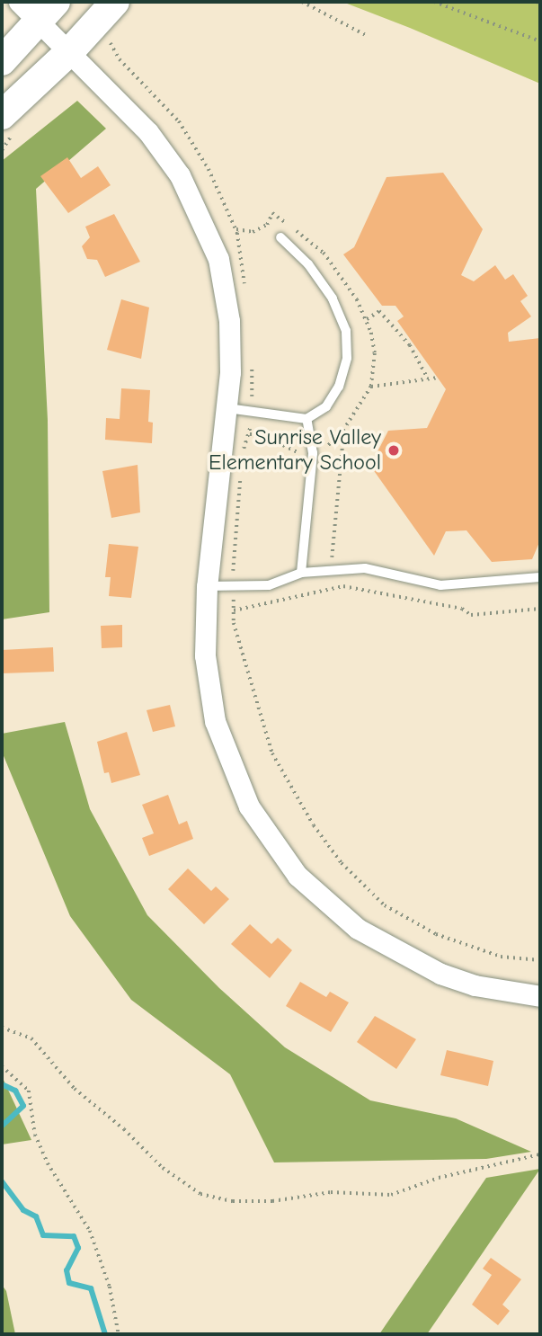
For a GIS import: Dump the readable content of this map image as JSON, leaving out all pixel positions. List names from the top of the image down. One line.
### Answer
{"places":["Sunrise Valley Elementary School"]}
